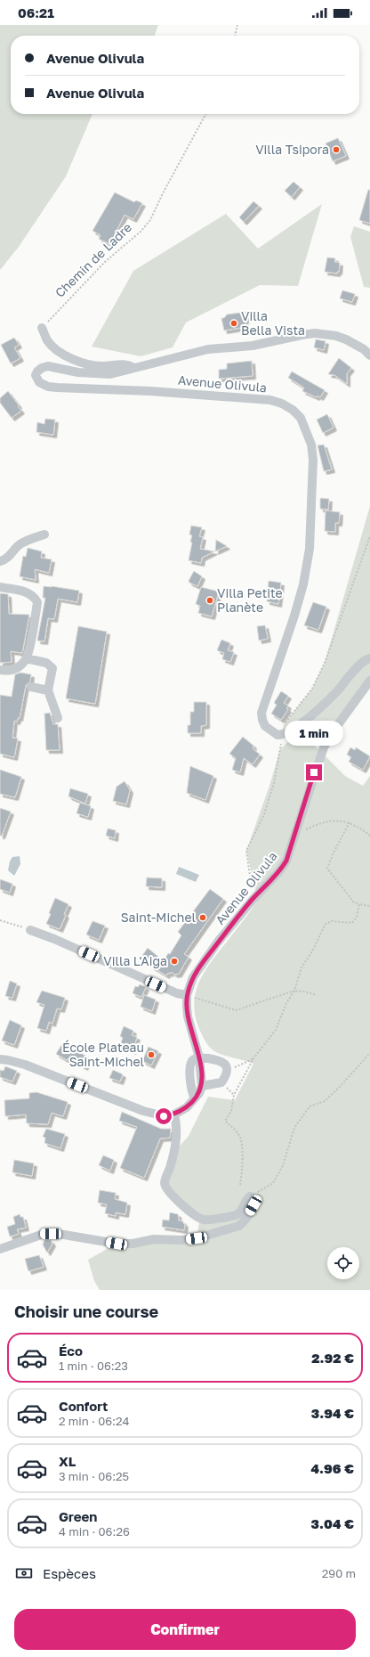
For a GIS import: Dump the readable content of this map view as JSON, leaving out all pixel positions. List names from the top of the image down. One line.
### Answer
{"streets":{"street":["Avenue Olivula"],"path":["Chemin de Ladre"]},"places":["Villa Tsipora","Villa Bella Vista","Villa Petite Planète","Saint-Michel","Villa L'Aiga","École Plateau Saint-Michel"],"page":{"status":"06:21","banner":["Avenue Olivula","Avenue Olivula"],"bubble":"1 min","heading":"Choisir une course","list":[{"name":"Éco","note":"1 min · 06:23","value":"2.92 €"},{"name":"Confort","note":"2 min · 06:24","value":"3.94 €"},{"name":"XL","note":"3 min · 06:25","value":"4.96 €"},{"name":"Green","note":"4 min · 06:26","value":"3.04 €"}],"pay":["Espèces","290 m"],"buttons":"Confirmer"}}
